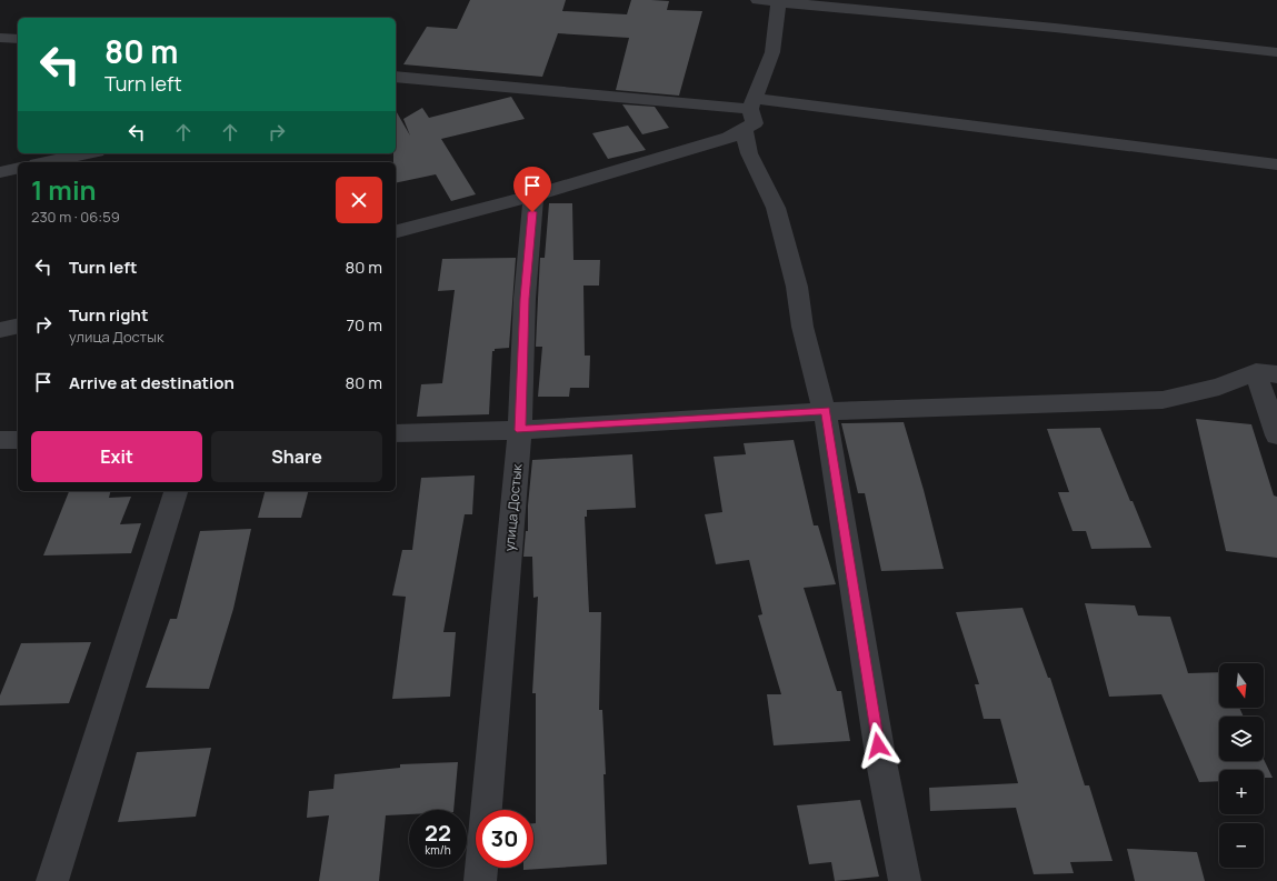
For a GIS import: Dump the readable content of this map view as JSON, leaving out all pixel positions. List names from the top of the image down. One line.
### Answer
{"streets":{"street":["улица Достык"]},"north":"bottom","page":{"turn":["80 m","Turn left"],"heading":["1 min","230 m · 06:59"],"list":[{"name":"Turn left","value":"80 m"},{"name":"Turn right","note":"улица Достык","value":"70 m"},{"name":"Arrive at destination","value":"80 m"}],"buttons":["Exit","Share"],"map_buttons":["+","−"],"speed":"22 km/h","limit":"30"}}
